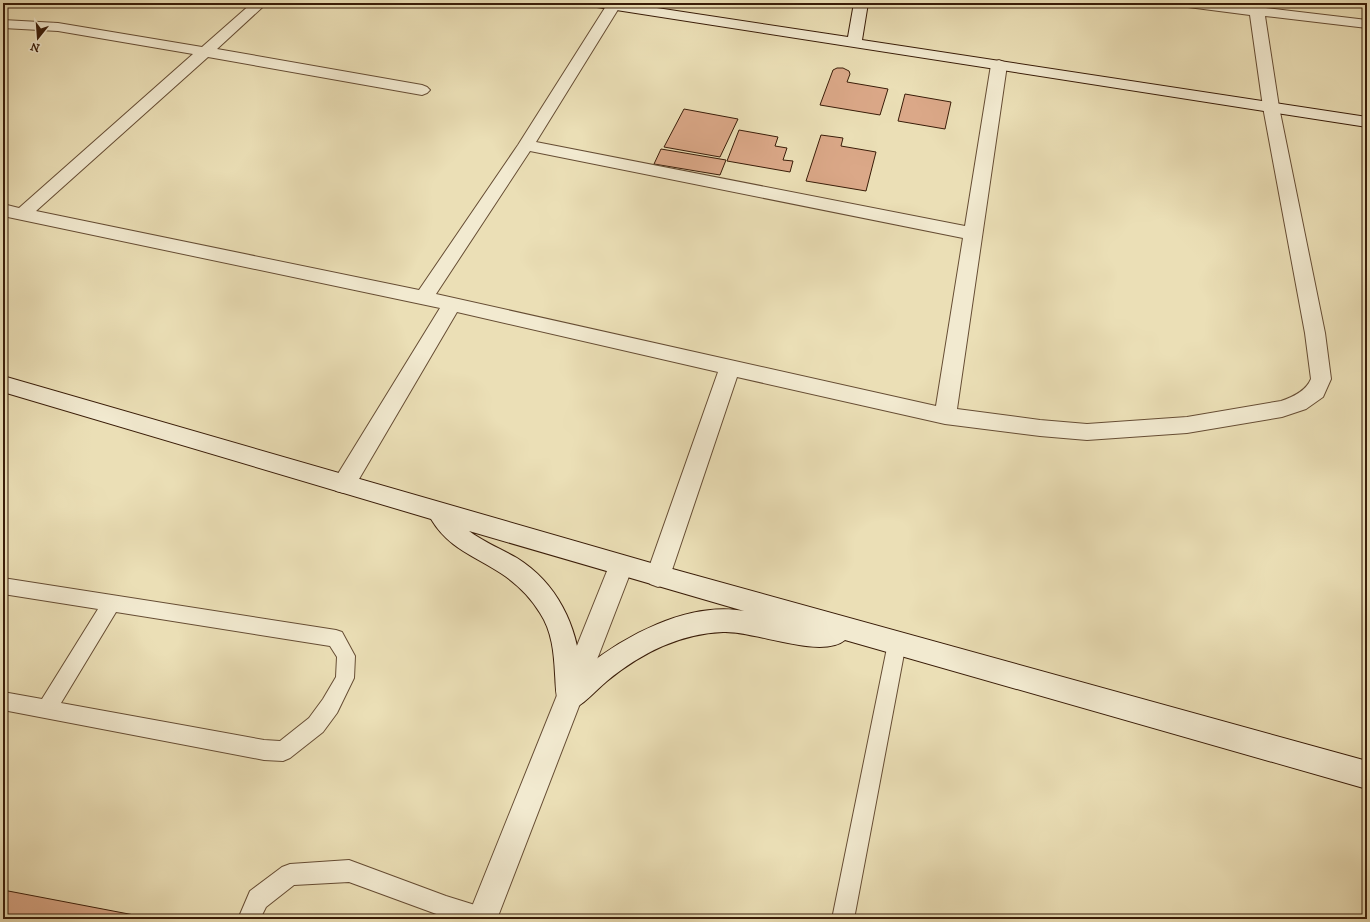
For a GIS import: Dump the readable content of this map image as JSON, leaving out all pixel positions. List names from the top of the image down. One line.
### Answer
{"north":"bottom"}
